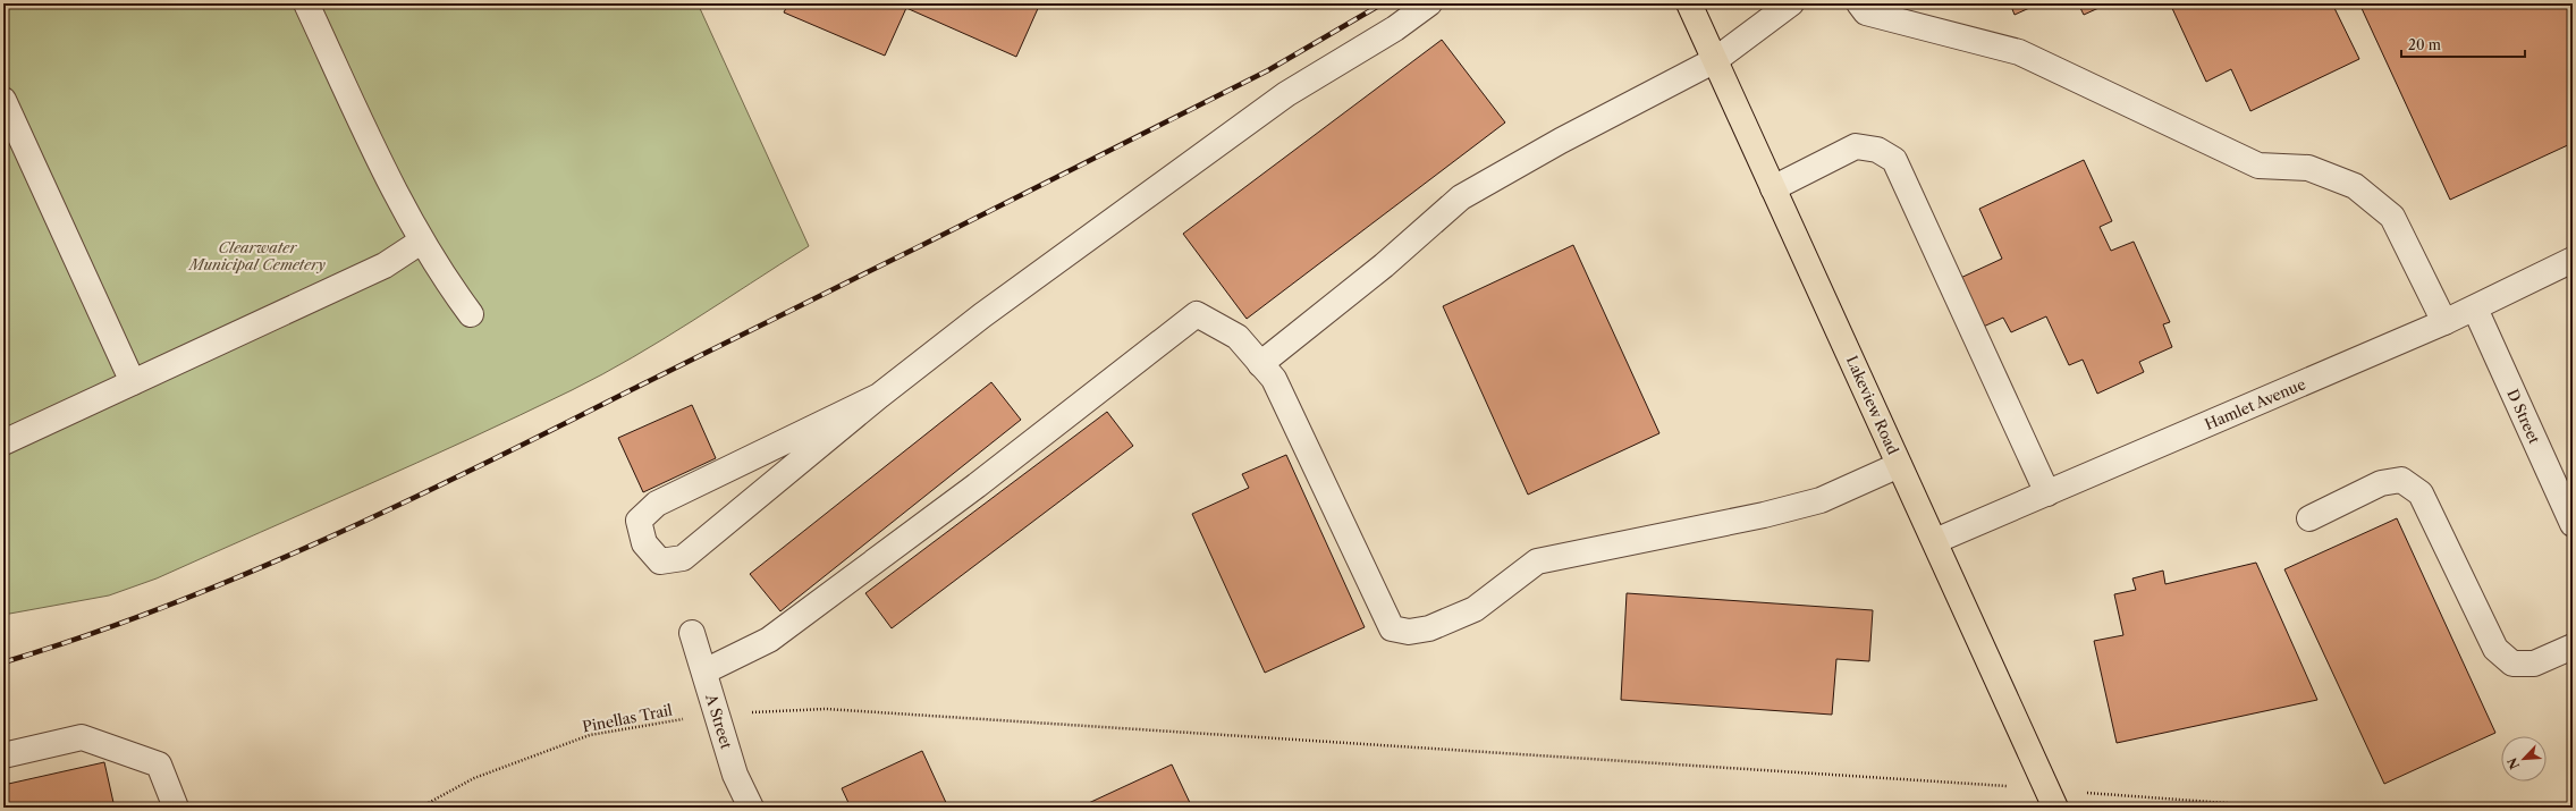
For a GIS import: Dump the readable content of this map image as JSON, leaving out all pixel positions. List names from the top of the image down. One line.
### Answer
{"streets":{"main road":["Lakeview Road"],"street":["Hamlet Avenue","D Street","A Street"],"path":["Pinellas Trail"]},"crossings":[["Hamlet Avenue","Lakeview Road"],["Hamlet Avenue","D Street"],["Lakeview Road","Pinellas Trail"],["Pinellas Trail","A Street"]],"parks":["Clearwater Municipal Cemetery"],"scale_bar":"20 m","north":"bottom left"}
